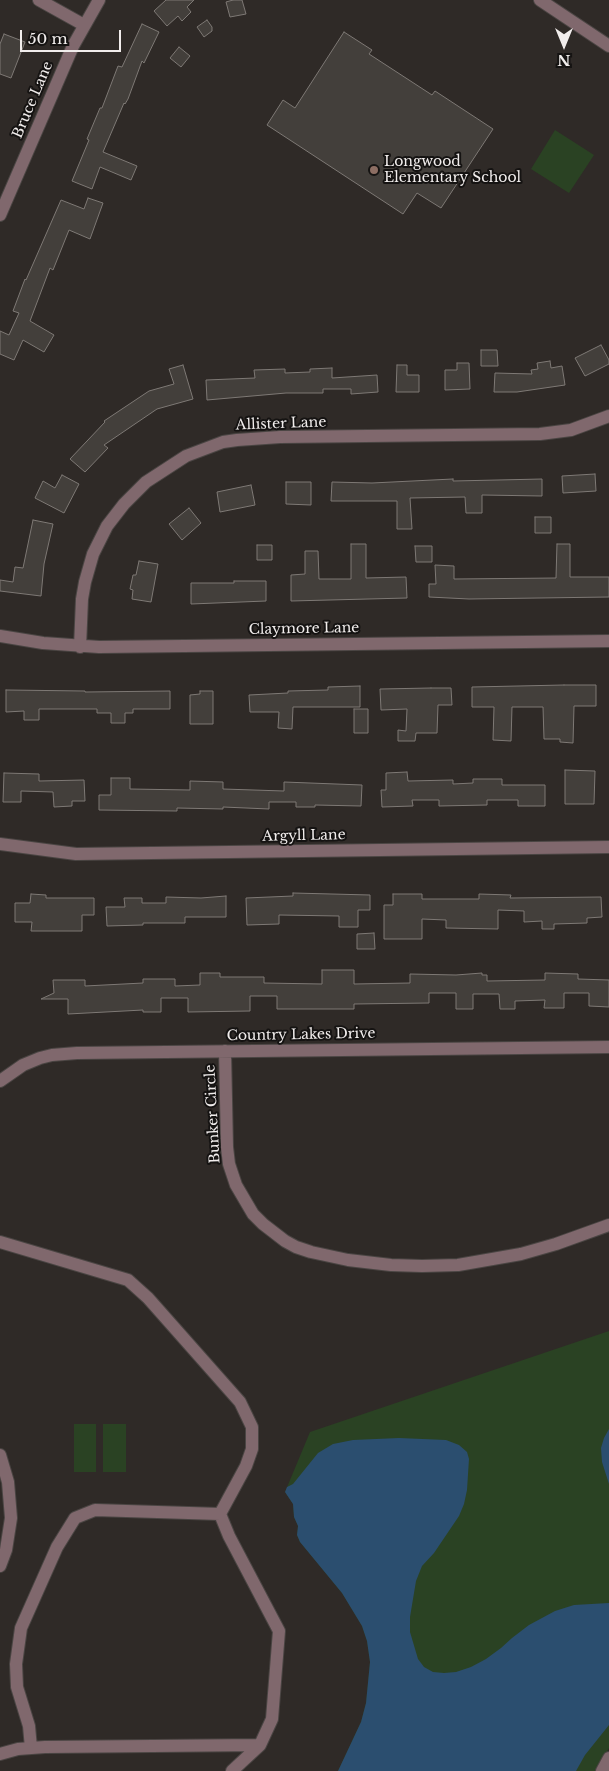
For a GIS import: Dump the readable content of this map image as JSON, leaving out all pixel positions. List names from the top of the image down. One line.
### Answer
{"streets":{"street":["Bruce Lane","Allister Lane","Claymore Lane","Argyll Lane","Country Lakes Drive","Bunker Circle"]},"crossings":[["Allister Lane","Claymore Lane"],["Country Lakes Drive","Bunker Circle"]],"places":["Longwood Elementary School"],"scale_bar":"50 m","north":"bottom"}
